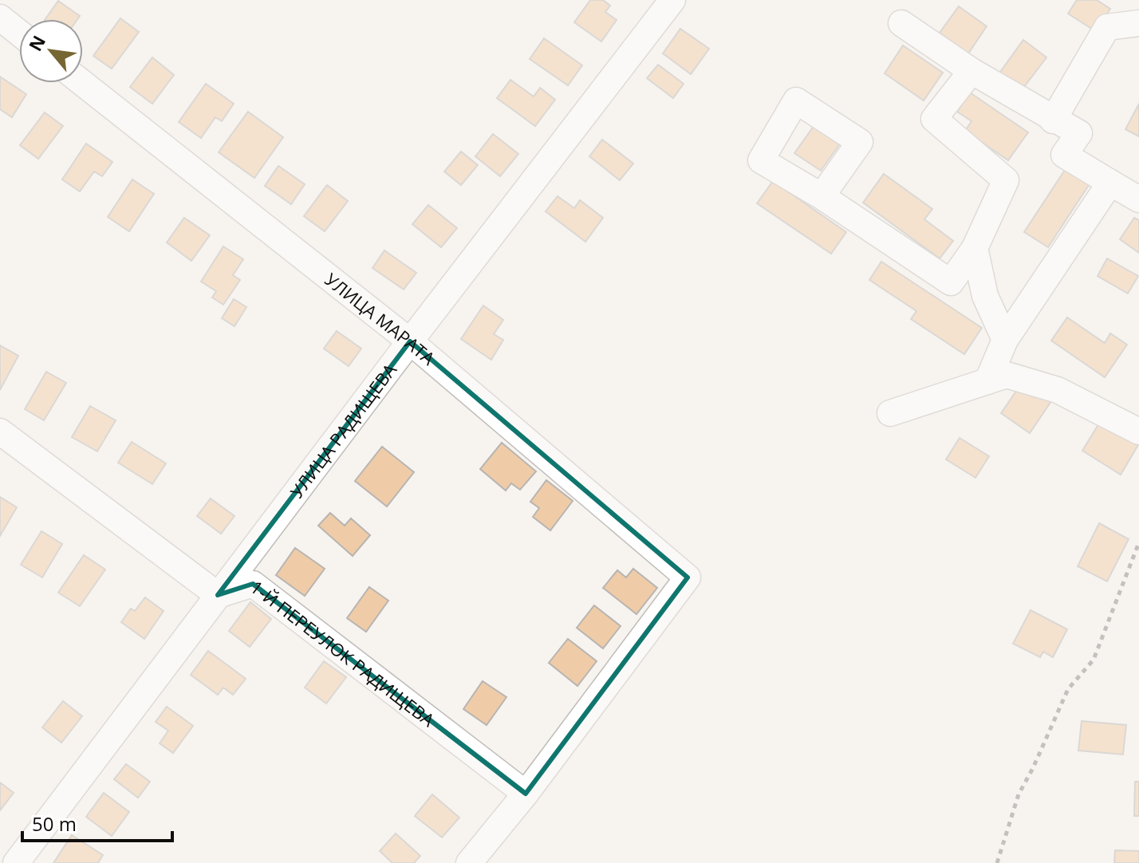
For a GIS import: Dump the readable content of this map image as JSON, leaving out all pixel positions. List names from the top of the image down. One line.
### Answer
{"streets":{"street":["УЛИЦА МАРАТА","УЛИЦА РАДИЩЕВА","1-Й ПЕРЕУЛОК РАДИЩЕВА"]},"crossings":[["УЛИЦА МАРАТА","УЛИЦА РАДИЩЕВА"],["УЛИЦА МАРАТА","1-Й ПЕРЕУЛОК РАДИЩЕВА"],["УЛИЦА РАДИЩЕВА","1-Й ПЕРЕУЛОК РАДИЩЕВА"]],"scale_bar":"50 m","north":"top left"}
